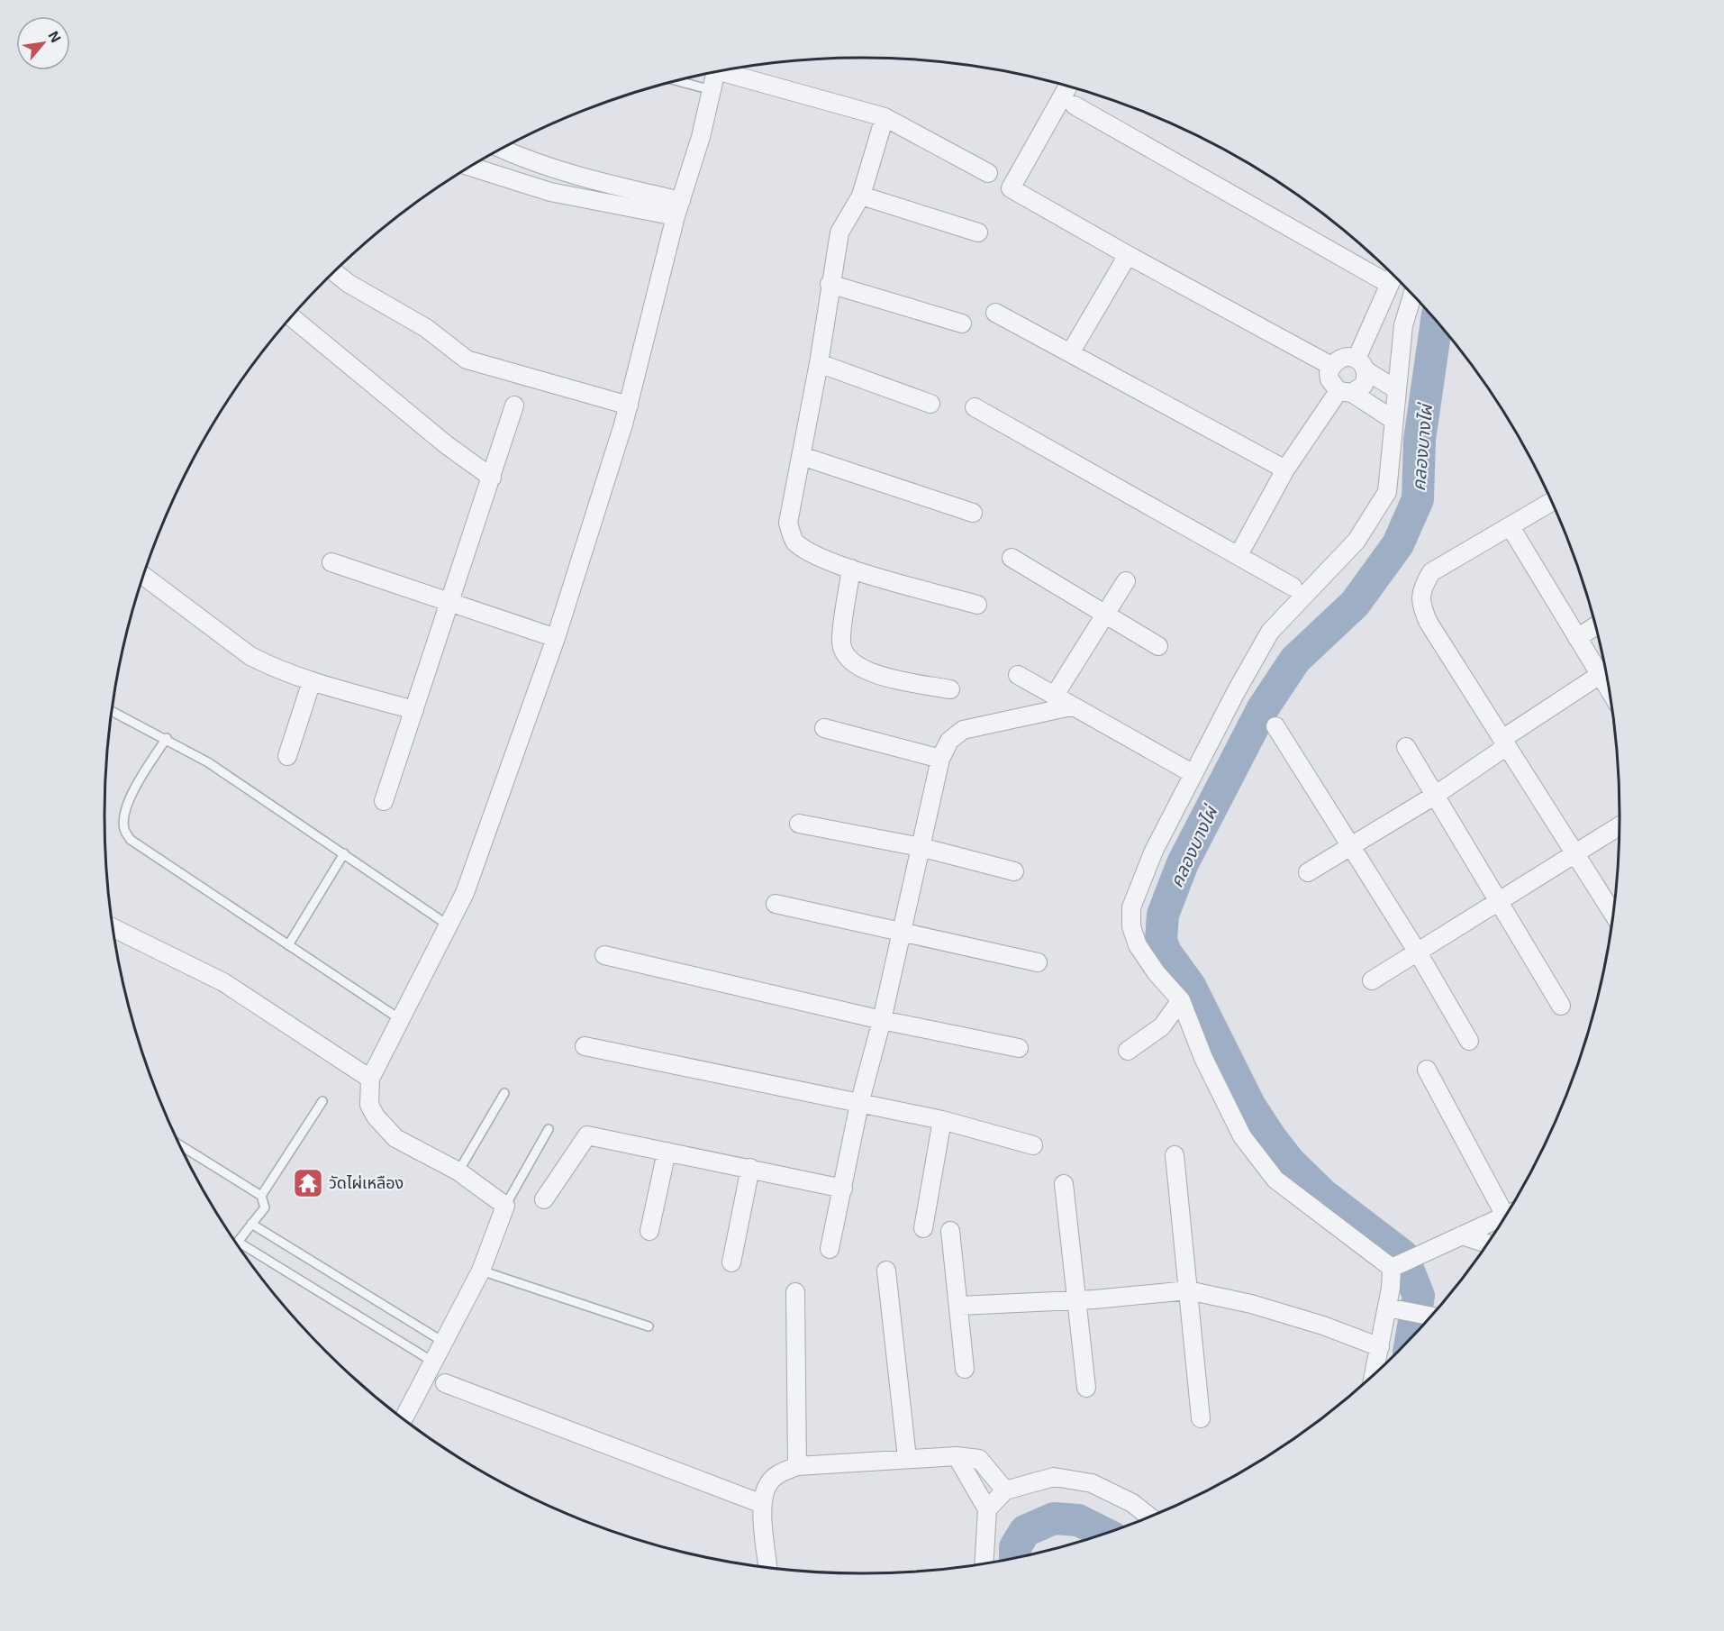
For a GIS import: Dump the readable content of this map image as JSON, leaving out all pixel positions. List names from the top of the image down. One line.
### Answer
{"water":["คลองบางไผ่"],"places":{"temple":["วัดไผ่เหลือง"]},"north":"top right"}
